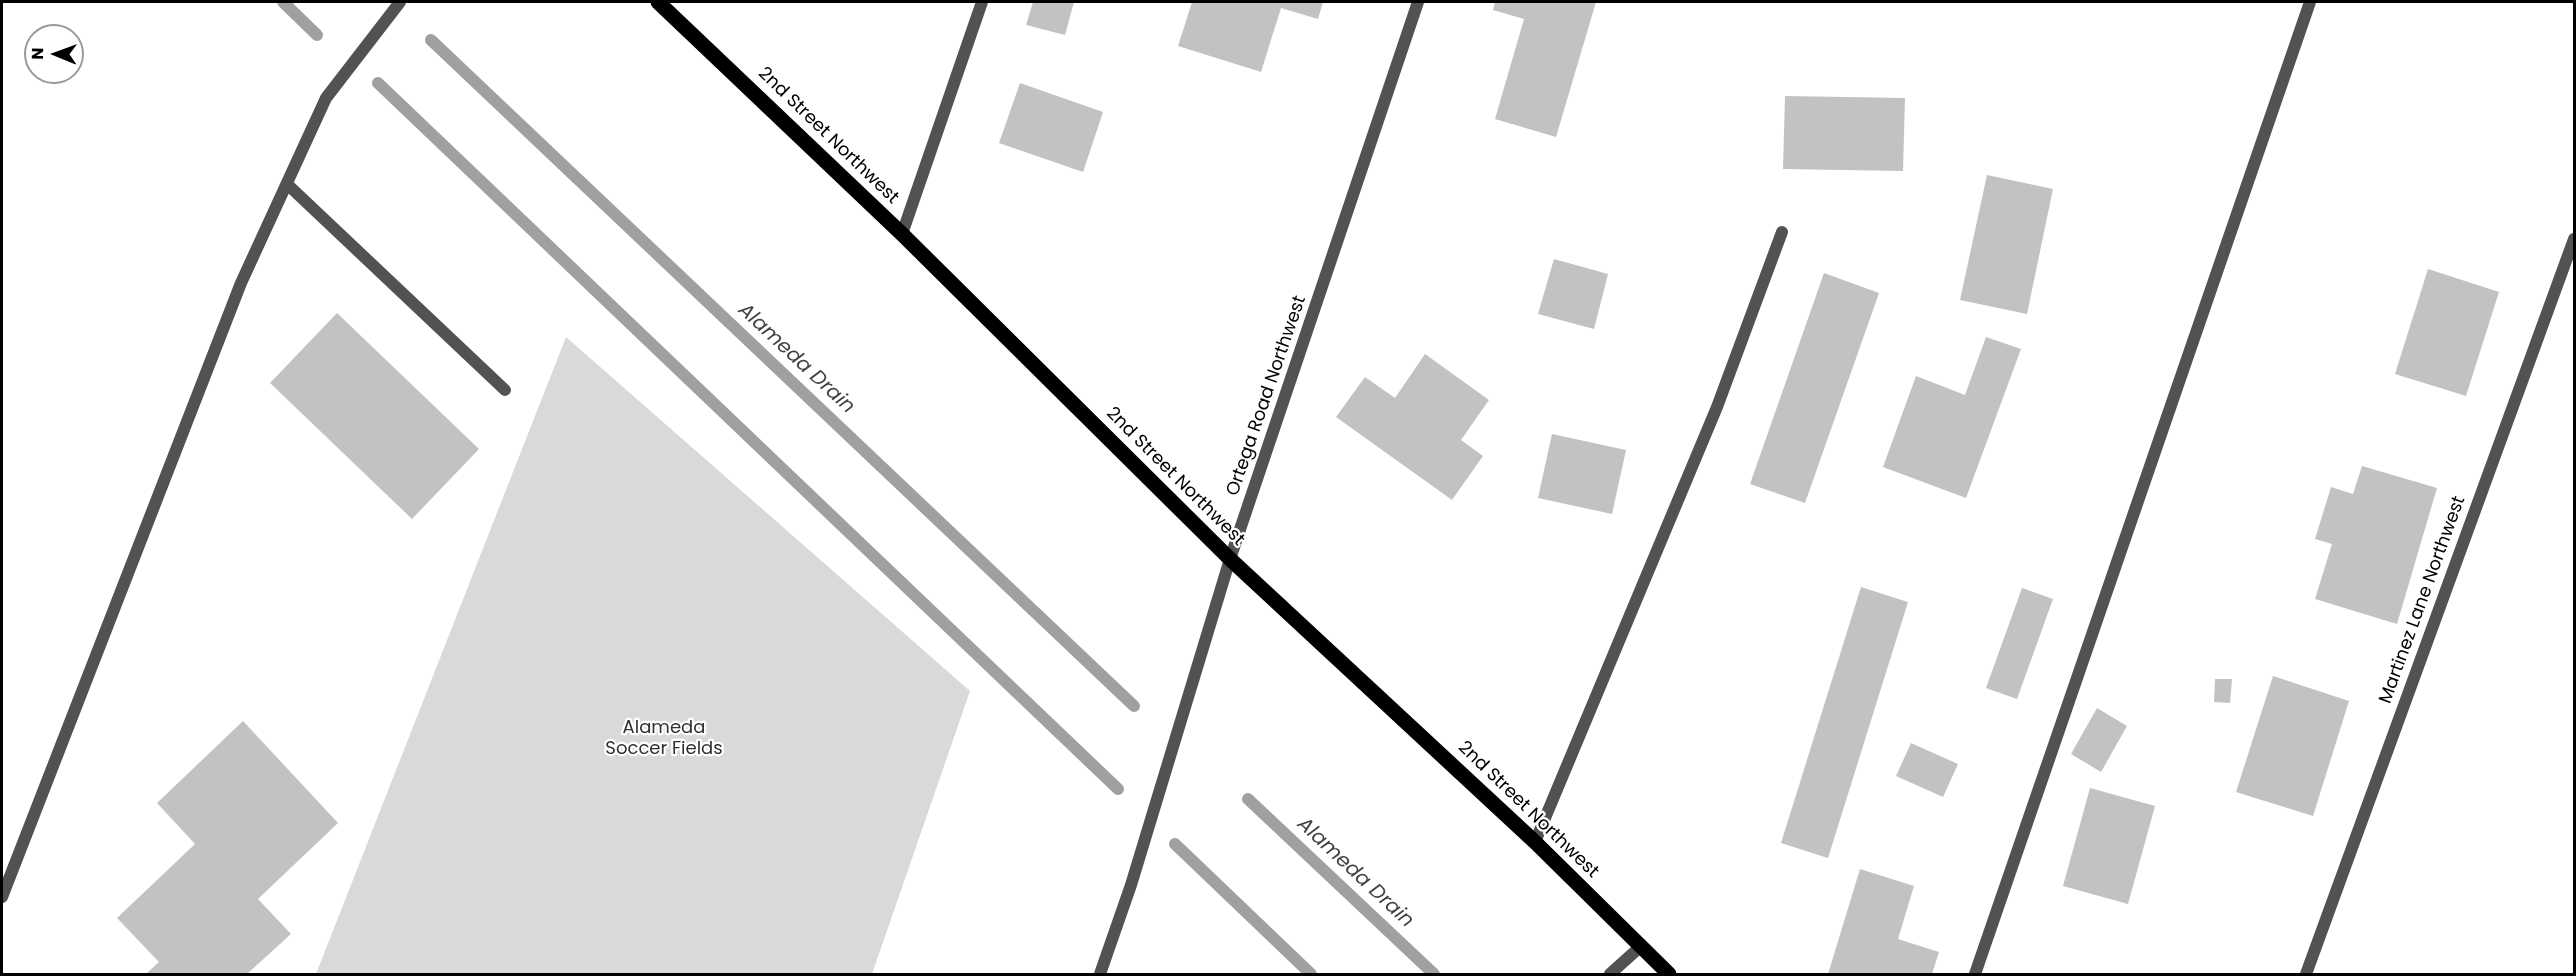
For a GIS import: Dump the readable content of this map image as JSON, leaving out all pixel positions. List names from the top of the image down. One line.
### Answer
{"streets":{"main road":["2nd Street Northwest"],"street":["Ortega Road Northwest","Martinez Lane Northwest"]},"crossings":[["2nd Street Northwest","Ortega Road Northwest"]],"water":["Alameda Drain"],"parks":["Alameda Soccer Fields"],"north":"left"}
